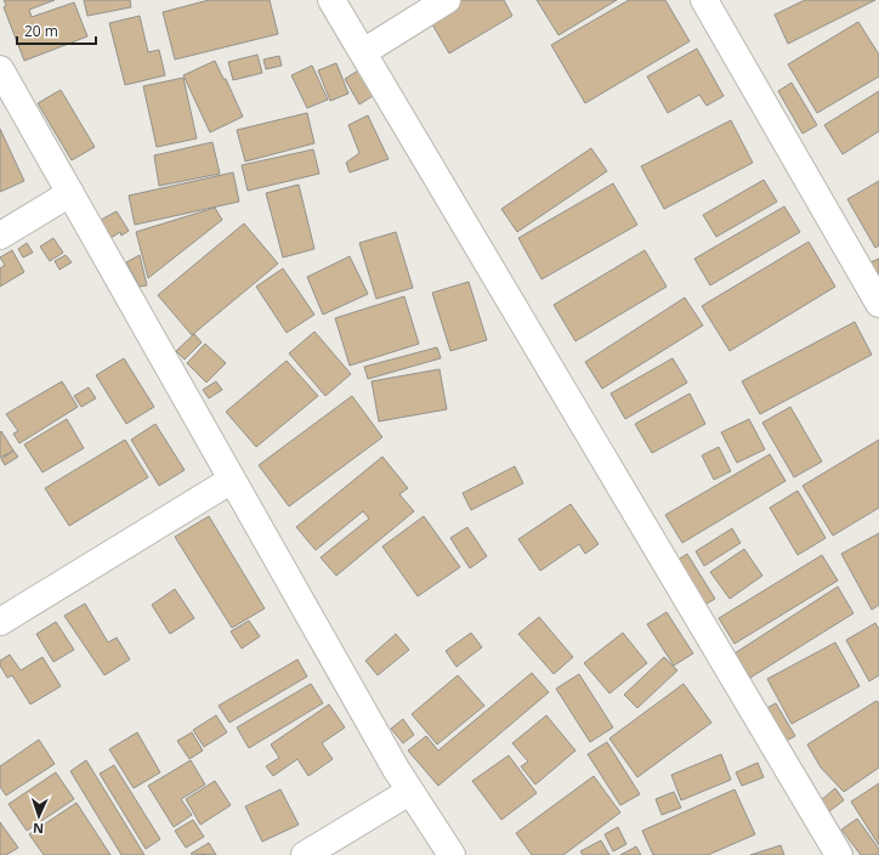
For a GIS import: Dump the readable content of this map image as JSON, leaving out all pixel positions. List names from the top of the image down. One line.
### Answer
{"scale_bar":"20 m","north":"bottom"}
